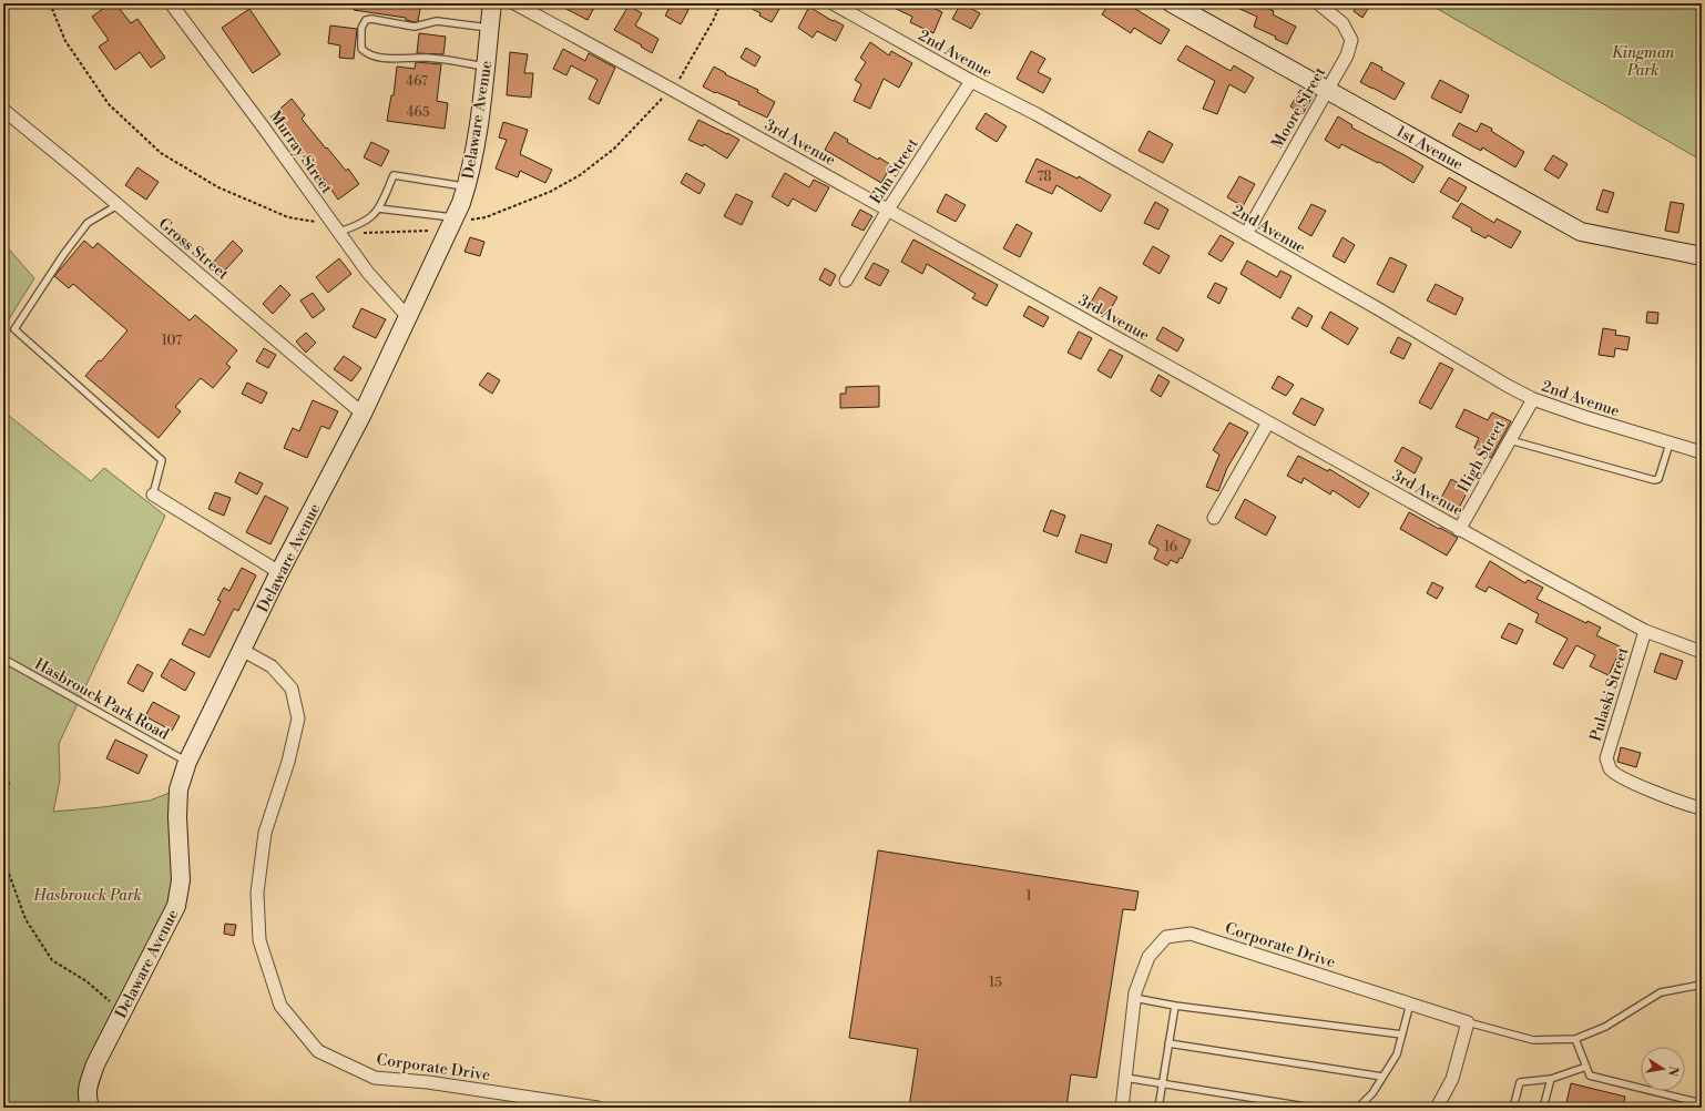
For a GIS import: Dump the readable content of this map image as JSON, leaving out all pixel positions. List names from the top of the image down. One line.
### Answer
{"streets":{"street":["2nd Avenue","Moore Street","Delaware Avenue","3rd Avenue","1st Avenue","Murray Street","Elm Street","Gross Street","High Street","Pulaski Street","Corporate Drive"],"lane":["Hasbrouck Park Road"]},"crossings":[["2nd Avenue","Moore Street"],["2nd Avenue","Elm Street"],["2nd Avenue","High Street"],["Moore Street","1st Avenue"],["Delaware Avenue","Murray Street"],["Delaware Avenue","Gross Street"],["Delaware Avenue","Hasbrouck Park Road"],["Delaware Avenue","Corporate Drive"],["3rd Avenue","Elm Street"],["3rd Avenue","High Street"],["3rd Avenue","Pulaski Street"]],"parks":["Kingman Park","Hasbrouck Park"],"house_numbers":["467","465","78","107","16","1","15"],"north":"right"}
